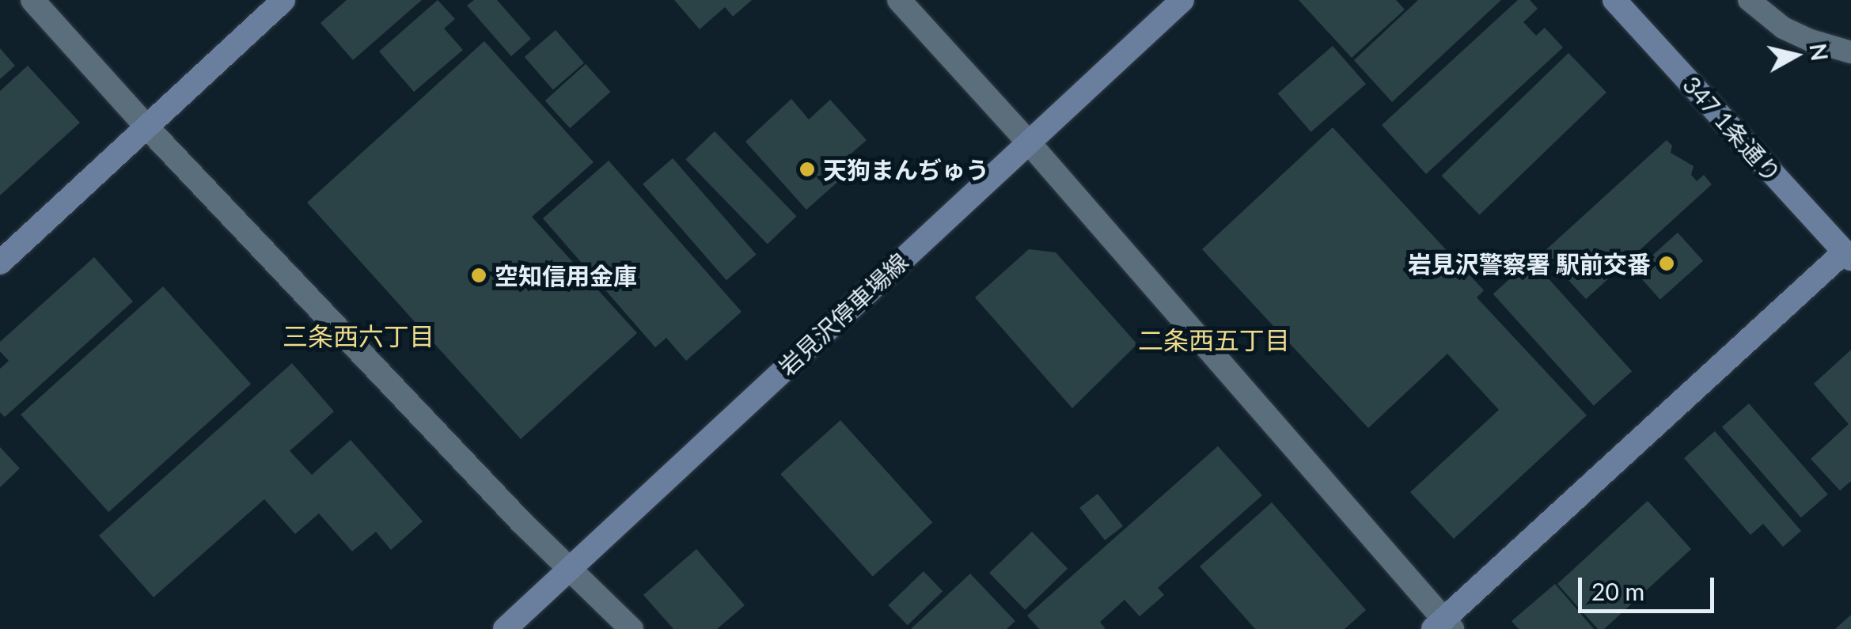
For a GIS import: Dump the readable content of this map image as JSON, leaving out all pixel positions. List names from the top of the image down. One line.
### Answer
{"streets":{"street":["347 1条通り","岩見沢停車場線"]},"districts":["三条西六丁目","二条西五丁目"],"places":["天狗まんぢゅう","岩見沢警察署 駅前交番","空知信用金庫"],"scale_bar":"20 m","north":"right"}
